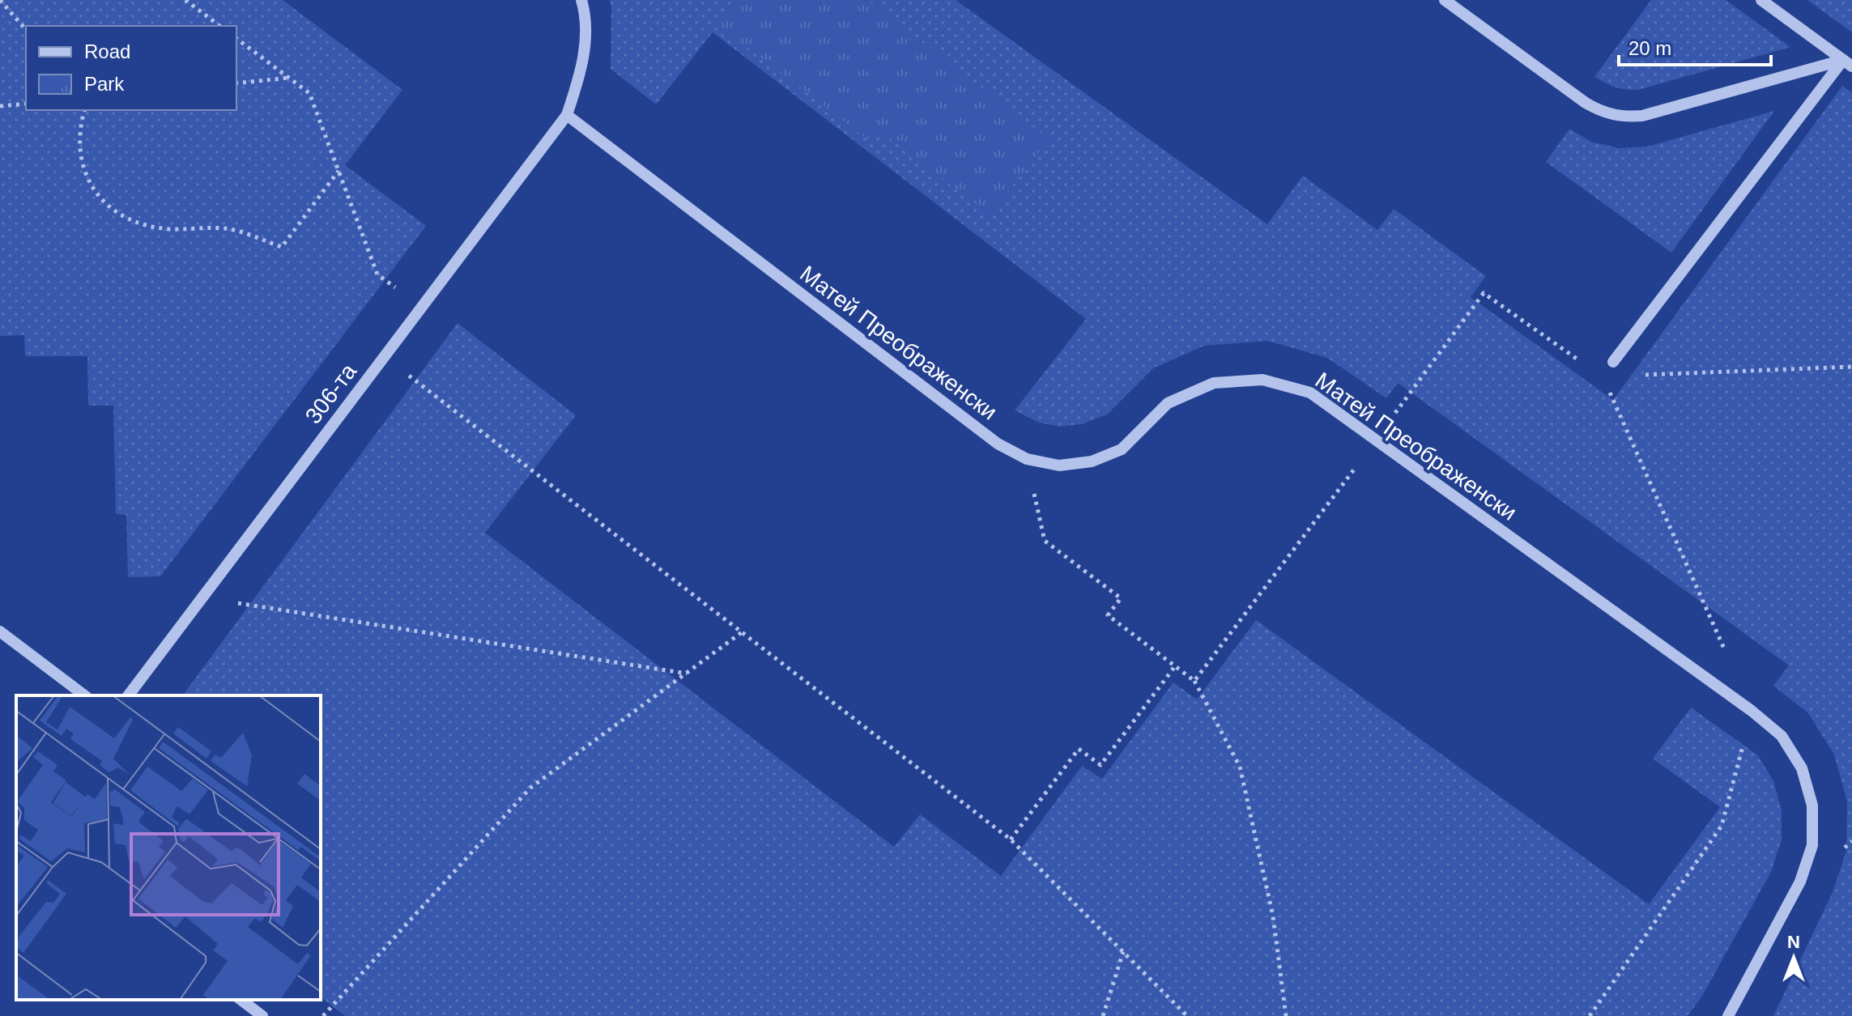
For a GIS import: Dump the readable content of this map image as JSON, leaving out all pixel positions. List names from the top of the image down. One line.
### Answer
{"streets":{"street":["Матей Преображенски","306-та"]},"crossings":[["Матей Преображенски","306-та"]],"legend":["Road","Park"],"scale_bar":"20 m","north":"top"}
